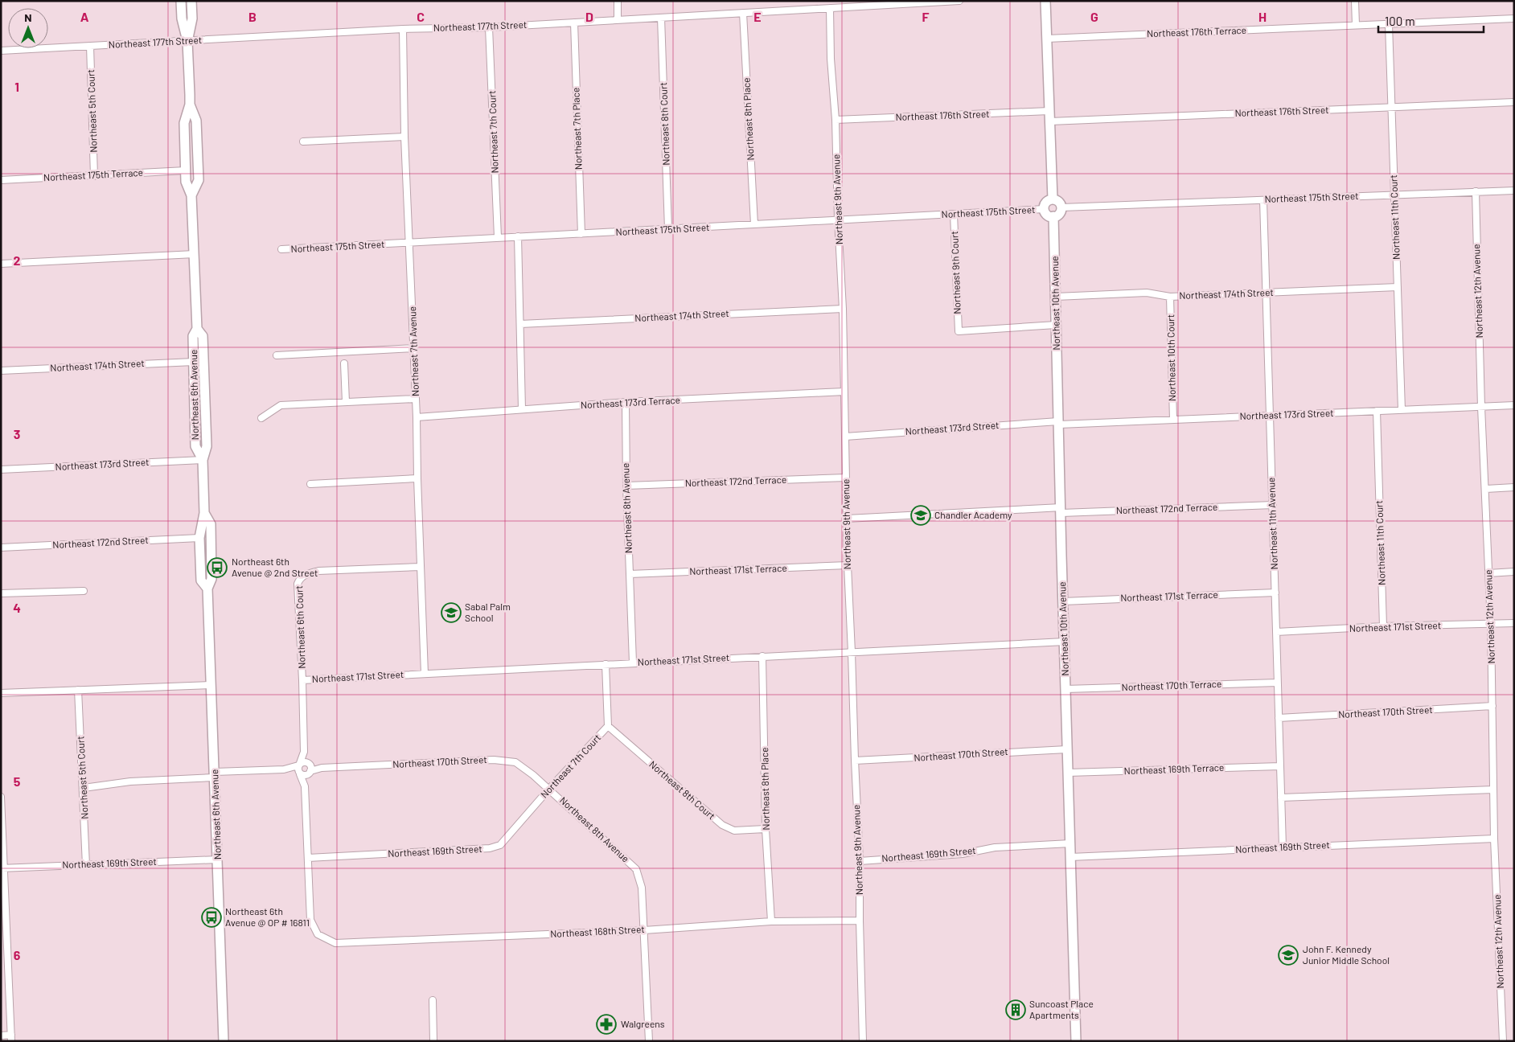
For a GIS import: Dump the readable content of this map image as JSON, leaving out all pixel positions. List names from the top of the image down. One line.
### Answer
{"streets":{"main road":["Northeast 10th Avenue","Northeast 6th Avenue"],"street":["Northeast 177th Street","Northeast 176th Terrace","Northeast 5th Court","Northeast 176th Street","Northeast 8th Place","Northeast 8th Court","Northeast 7th Place","Northeast 7th Court","Northeast 175th Terrace","Northeast 175th Street","Northeast 9th Avenue","Northeast 11th Court","Northeast 9th Court","Northeast 12th Avenue","Northeast 174th Street","Northeast 7th Avenue","Northeast 10th Court","Northeast 173rd Terrace","Northeast 173rd Street","Northeast 172nd Terrace","Northeast 8th Avenue","Northeast 11th Avenue","Northeast 172nd Street","Northeast 171st Terrace","Northeast 6th Court","Northeast 171st Street","Northeast 170th Terrace","Northeast 170th Street","Northeast 169th Terrace","Northeast 169th Street","Northeast 168th Street"]},"crossings":[["Northeast 177th Street","Northeast 5th Court"],["Northeast 177th Street","Northeast 8th Place"],["Northeast 177th Street","Northeast 8th Court"],["Northeast 177th Street","Northeast 7th Place"],["Northeast 177th Street","Northeast 7th Court"],["Northeast 177th Street","Northeast 9th Avenue"],["Northeast 177th Street","Northeast 7th Avenue"],["Northeast 177th Street","Northeast 6th Avenue"],["Northeast 176th Terrace","Northeast 11th Court"],["Northeast 5th Court","Northeast 175th Terrace"],["Northeast 5th Court","Northeast 169th Street"],["Northeast 176th Street","Northeast 9th Avenue"],["Northeast 176th Street","Northeast 11th Court"],["Northeast 8th Place","Northeast 8th Court"],["Northeast 8th Place","Northeast 175th Street"],["Northeast 8th Place","Northeast 171st Street"],["Northeast 8th Place","Northeast 168th Street"],["Northeast 8th Court","Northeast 7th Court"],["Northeast 8th Court","Northeast 175th Street"],["Northeast 7th Place","Northeast 175th Street"],["Northeast 7th Court","Northeast 175th Street"],["Northeast 7th Court","Northeast 8th Avenue"],["Northeast 7th Court","Northeast 171st Street"],["Northeast 7th Court","Northeast 170th Street"],["Northeast 7th Court","Northeast 169th Street"],["Northeast 175th Terrace","Northeast 6th Avenue"],["Northeast 175th Street","Northeast 9th Avenue"],["Northeast 175th Street","Northeast 11th Court"],["Northeast 175th Street","Northeast 9th Court"],["Northeast 175th Street","Northeast 12th Avenue"],["Northeast 175th Street","Northeast 10th Avenue"],["Northeast 175th Street","Northeast 7th Avenue"],["Northeast 175th Street","Northeast 11th Avenue"],["Northeast 9th Avenue","Northeast 174th Street"],["Northeast 9th Avenue","Northeast 173rd Terrace"],["Northeast 9th Avenue","Northeast 173rd Street"],["Northeast 9th Avenue","Northeast 172nd Terrace"],["Northeast 9th Avenue","Northeast 171st Terrace"],["Northeast 9th Avenue","Northeast 171st Street"],["Northeast 9th Avenue","Northeast 170th Street"],["Northeast 9th Avenue","Northeast 169th Street"],["Northeast 9th Avenue","Northeast 168th Street"],["Northeast 11th Court","Northeast 174th Street"],["Northeast 11th Court","Northeast 173rd Street"],["Northeast 11th Court","Northeast 171st Street"],["Northeast 9th Court","Northeast 10th Avenue"],["Northeast 12th Avenue","Northeast 173rd Street"],["Northeast 12th Avenue","Northeast 171st Street"],["Northeast 12th Avenue","Northeast 170th Street"],["Northeast 12th Avenue","Northeast 169th Street"],["Northeast 174th Street","Northeast 10th Avenue"],["Northeast 174th Street","Northeast 10th Court"],["Northeast 174th Street","Northeast 6th Avenue"],["Northeast 174th Street","Northeast 11th Avenue"],["Northeast 10th Avenue","Northeast 173rd Street"],["Northeast 10th Avenue","Northeast 172nd Terrace"],["Northeast 10th Avenue","Northeast 171st Terrace"],["Northeast 10th Avenue","Northeast 171st Street"],["Northeast 10th Avenue","Northeast 170th Terrace"],["Northeast 10th Avenue","Northeast 170th Street"],["Northeast 10th Avenue","Northeast 169th Terrace"],["Northeast 10th Avenue","Northeast 169th Street"],["Northeast 7th Avenue","Northeast 173rd Terrace"],["Northeast 7th Avenue","Northeast 6th Court"],["Northeast 7th Avenue","Northeast 171st Street"],["Northeast 10th Court","Northeast 173rd Street"],["Northeast 6th Avenue","Northeast 173rd Street"],["Northeast 6th Avenue","Northeast 172nd Street"],["Northeast 6th Avenue","Northeast 169th Street"],["Northeast 173rd Terrace","Northeast 8th Avenue"],["Northeast 173rd Street","Northeast 11th Avenue"],["Northeast 172nd Terrace","Northeast 8th Avenue"],["Northeast 172nd Terrace","Northeast 11th Avenue"],["Northeast 8th Avenue","Northeast 171st Terrace"],["Northeast 8th Avenue","Northeast 171st Street"],["Northeast 8th Avenue","Northeast 170th Street"],["Northeast 8th Avenue","Northeast 168th Street"],["Northeast 11th Avenue","Northeast 171st Terrace"],["Northeast 11th Avenue","Northeast 171st Street"],["Northeast 11th Avenue","Northeast 170th Terrace"],["Northeast 11th Avenue","Northeast 170th Street"],["Northeast 11th Avenue","Northeast 169th Terrace"],["Northeast 11th Avenue","Northeast 169th Street"],["Northeast 6th Court","Northeast 171st Street"],["Northeast 6th Court","Northeast 170th Street"],["Northeast 169th Street","Northeast 168th Street"]],"places":{"school or university":["Chandler Academy","Sabal Palm School","John F. Kennedy Junior Middle School"],"bus stop":["Northeast 6th Avenue @ 2nd Street","Northeast 6th Avenue @ OP # 16811"],"building":["Suncoast Place Apartments"],"pharmacy":["Walgreens"]},"scale_bar":"100 m","north":"top","grid":{"columns":["A","B","C","D","E","F","G","H"],"rows":["1","2","3","4","5","6"]}}
